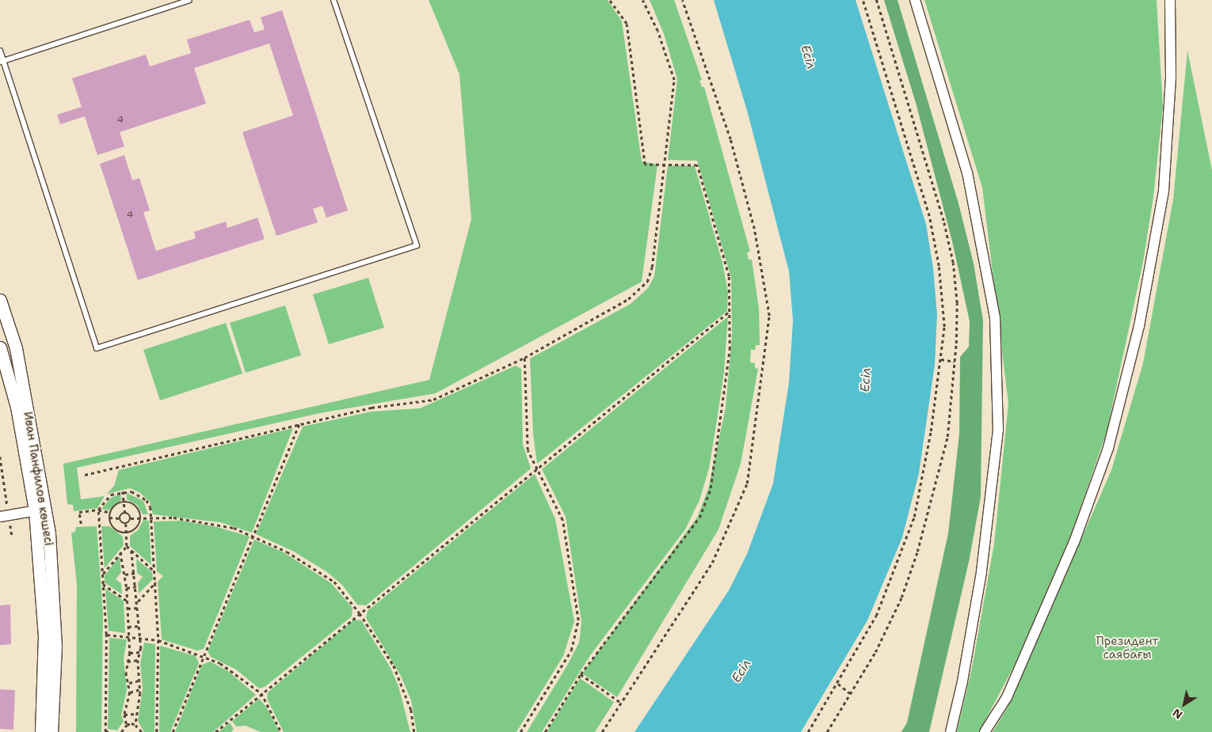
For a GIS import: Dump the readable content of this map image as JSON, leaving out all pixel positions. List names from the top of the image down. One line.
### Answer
{"streets":{"street":["Иван Панфилов көшесі"]},"water":["Есіл"],"parks":["Президент саябағы"],"house_numbers":["4","4"],"north":"bottom left"}
